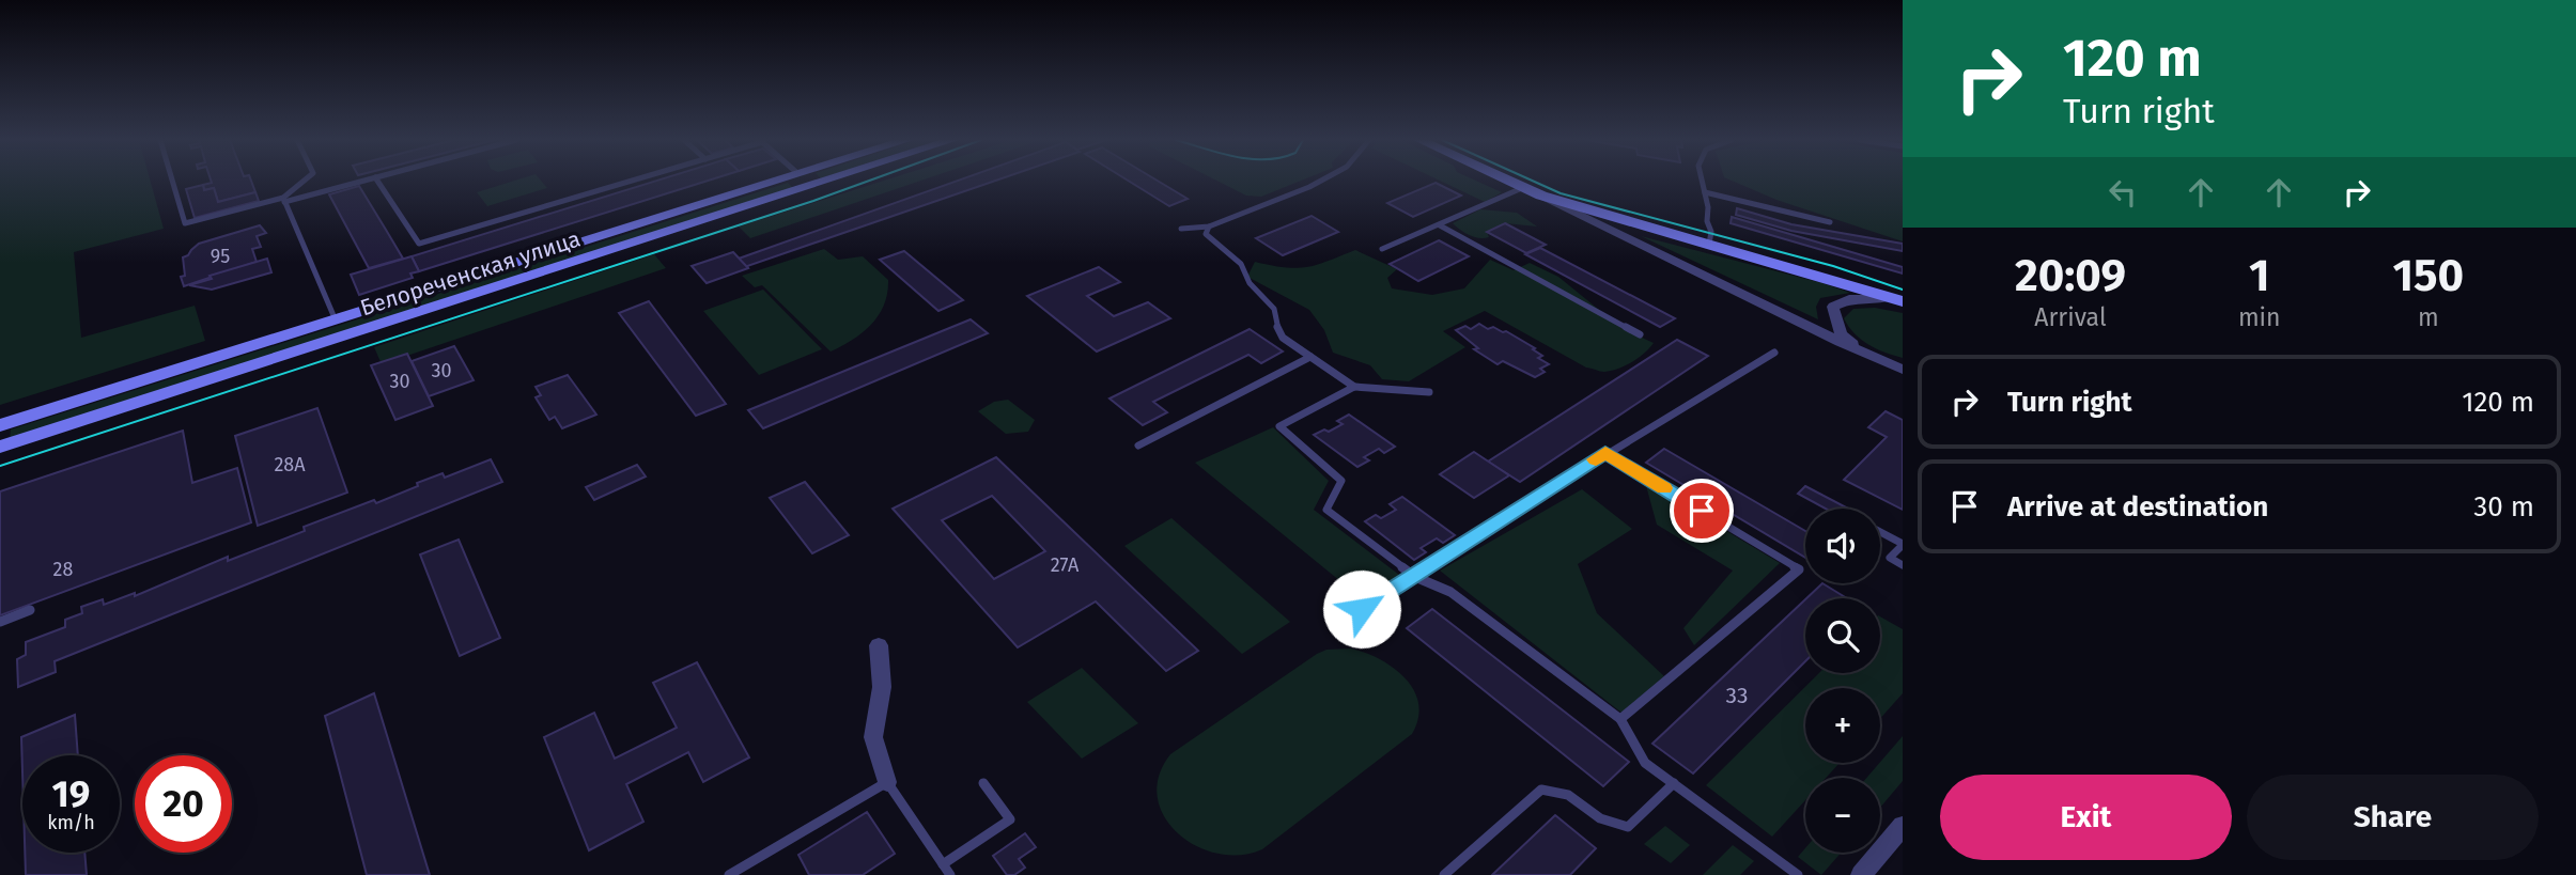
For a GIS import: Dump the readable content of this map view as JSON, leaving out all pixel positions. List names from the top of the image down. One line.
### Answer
{"streets":{"street":["Белореченская улица"]},"house_numbers":["95","30","30","28А","27А","28","33"],"page":{"turn":["120 m","Turn right"],"eta":["20:09","Arrival","1","min","150","m"],"list":[{"name":"Turn right","value":"120 m"},{"name":"Arrive at destination","value":"30 m"}],"map_buttons":["+","−"],"speed":"19 km/h","limit":"20","buttons":["Exit","Share"]}}
